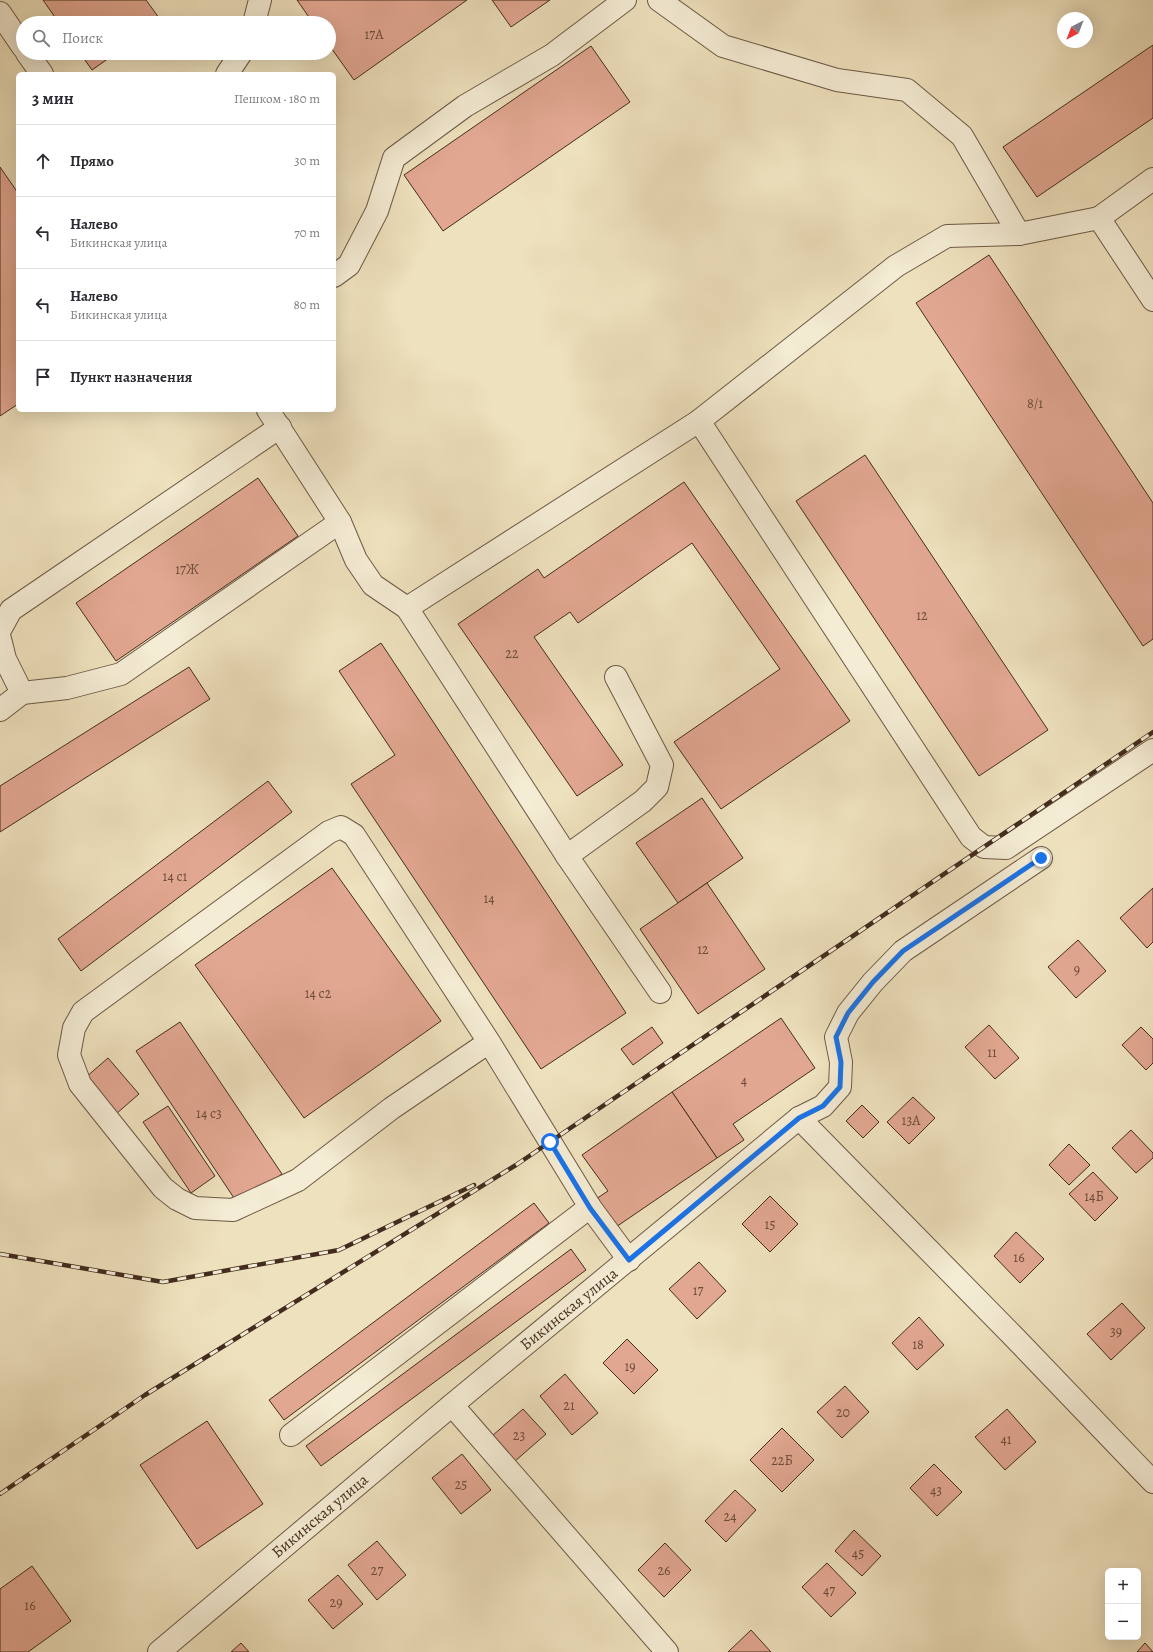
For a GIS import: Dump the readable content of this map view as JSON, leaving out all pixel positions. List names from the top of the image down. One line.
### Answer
{"streets":{"street":["Бикинская улица"]},"house_numbers":["17А","8/1","17Ж","12","22","14 с1","14","12","9","14 с2","11","4","14 с3","13А","14Б","15","16","17","39","18","19","21","20","23","41","22Б","25","43","24","45","27","26","47","29","16"],"north":"bottom left","page":{"search":"Поиск","heading":["3 мин","Пешком · 180 m"],"list":[["Прямо","30 m"],["Налево","Бикинская улица","70 m"],["Налево","Бикинская улица","80 m"],"Пункт назначения"],"map_buttons":["+","−"]}}
